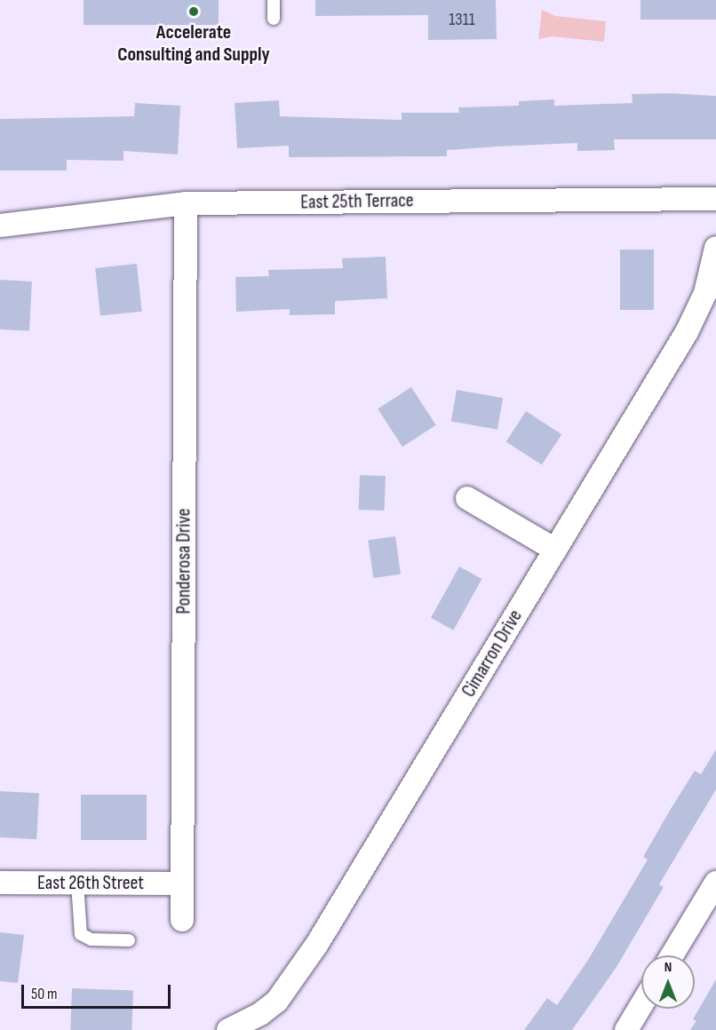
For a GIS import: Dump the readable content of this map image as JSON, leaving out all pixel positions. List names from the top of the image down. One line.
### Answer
{"streets":{"street":["East 25th Terrace","Ponderosa Drive","Cimarron Drive","East 26th Street"]},"crossings":[["East 25th Terrace","Ponderosa Drive"],["Ponderosa Drive","East 26th Street"]],"places":["Accelerate Consulting and Supply"],"house_numbers":["1311"],"scale_bar":"50 m","north":"top"}
